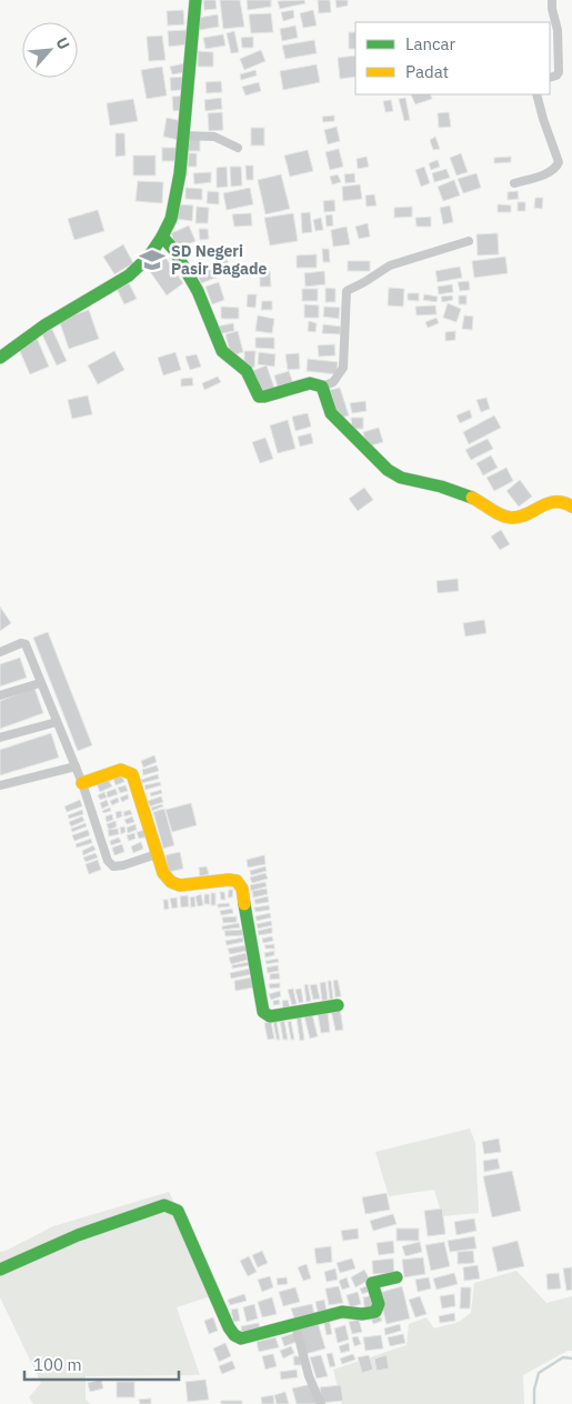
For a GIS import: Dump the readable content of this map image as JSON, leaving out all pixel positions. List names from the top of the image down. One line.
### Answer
{"places":{"school or university":["SD Negeri Pasir Bagade"]},"legend":["Lancar","Padat"],"scale_bar":"100 m","north":"top right"}
